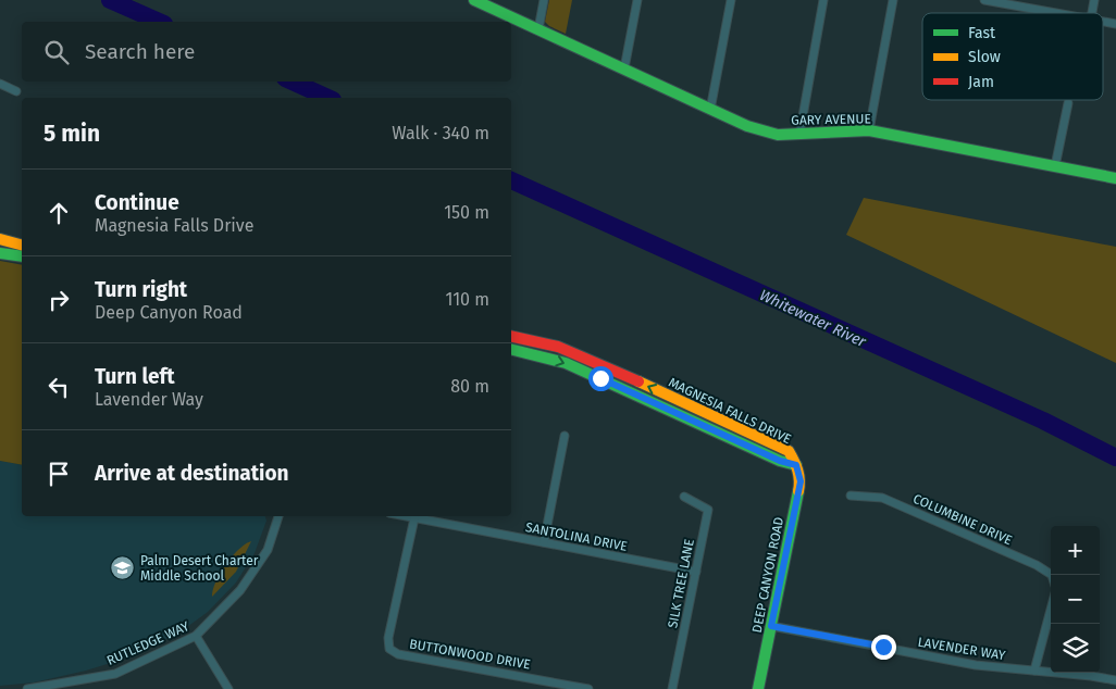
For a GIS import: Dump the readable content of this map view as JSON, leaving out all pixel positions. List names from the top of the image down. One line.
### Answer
{"streets":{"street":["GARY AVENUE","MAGNESIA FALLS DRIVE","COLUMBINE DRIVE","SANTOLINA DRIVE","DEEP CANYON ROAD","SILK TREE LANE","RUTLEDGE WAY","LAVENDER WAY","BUTTONWOOD DRIVE"]},"crossings":[["MAGNESIA FALLS DRIVE","DEEP CANYON ROAD"],["SANTOLINA DRIVE","SILK TREE LANE"],["SANTOLINA DRIVE","BUTTONWOOD DRIVE"],["DEEP CANYON ROAD","LAVENDER WAY"]],"water":["Whitewater River"],"places":{"school or university":["Palm Desert Charter Middle School"]},"legend":["Fast","Slow","Jam"],"page":{"search":"Search here","heading":["5 min","Walk · 340 m"],"list":[["Continue","Magnesia Falls Drive","150 m"],["Turn right","Deep Canyon Road","110 m"],["Turn left","Lavender Way","80 m"],"Arrive at destination"],"map_buttons":["+","−"]}}
